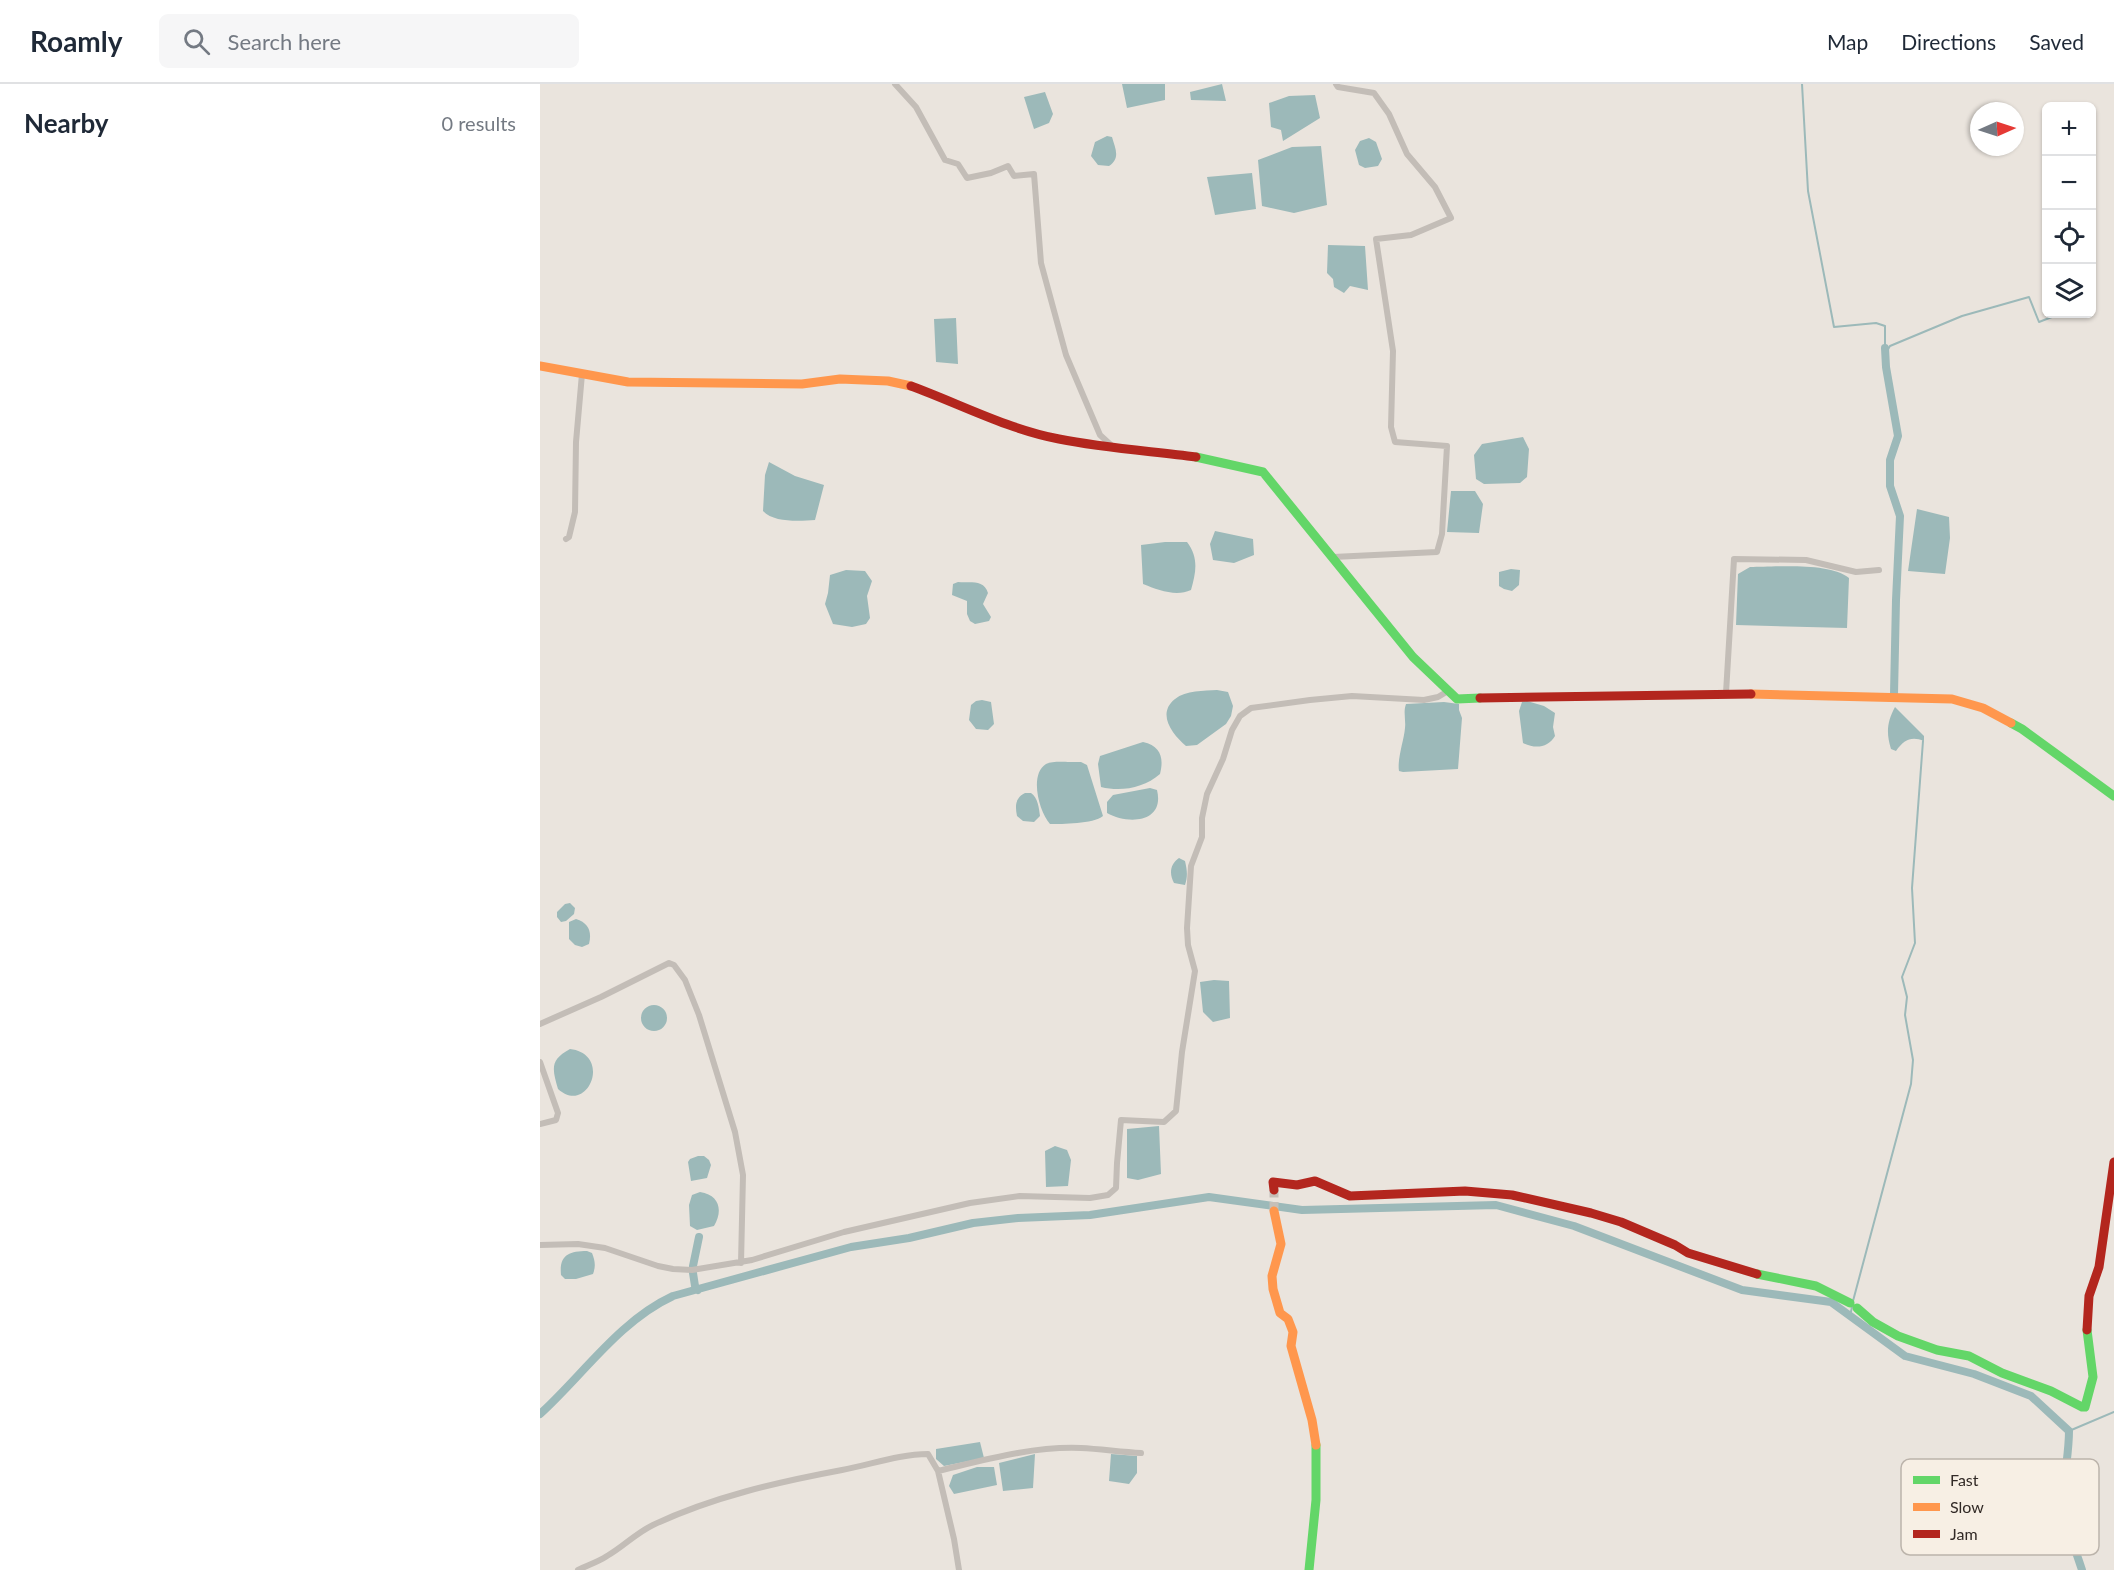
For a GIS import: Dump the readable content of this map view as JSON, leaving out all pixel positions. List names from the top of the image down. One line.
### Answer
{"legend":["Fast","Slow","Jam"],"north":"right","page":{"header":"Roamly","search":"Search here","nav":["Map","Directions","Saved"],"heading":["Nearby","0 results"],"map_buttons":["+","−"]}}
